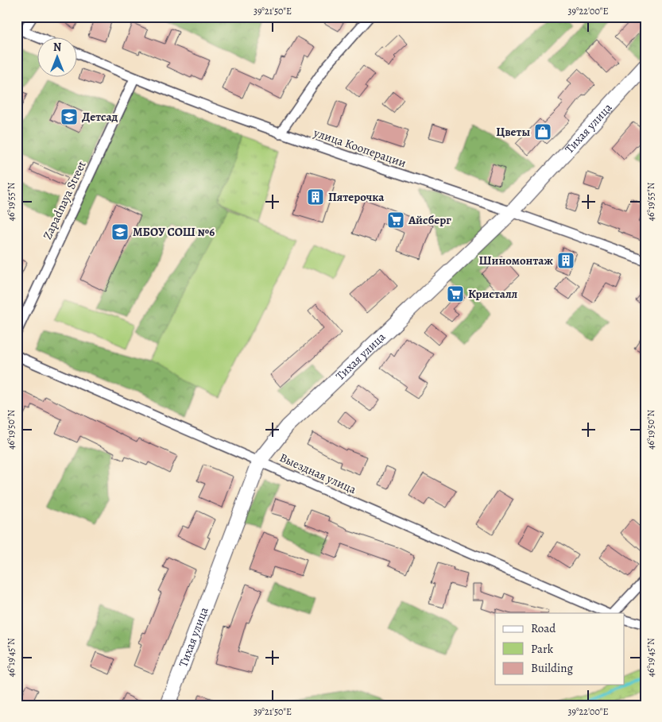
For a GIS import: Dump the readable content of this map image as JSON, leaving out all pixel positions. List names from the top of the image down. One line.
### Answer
{"streets":{"main road":["Тихая улица"],"street":["улица Кооперации","Zapadnaya Street","Выездная улица"]},"crossings":[["Тихая улица","улица Кооперации"],["Тихая улица","Выездная улица"],["улица Кооперации","Zapadnaya Street"]],"places":{"school or university":["Детсад","МБОУ СОШ №6"],"shop":["Цветы"],"building":["Пятерочка","Шиномонтаж"],"supermarket":["Айсберг","Кристалл"]},"legend":["Road","Park","Building"],"north":"top","coordinates":["39°21'50\"E","39°22'00\"E","46°19'55\"N","46°19'50\"N","46°19'45\"N"]}
